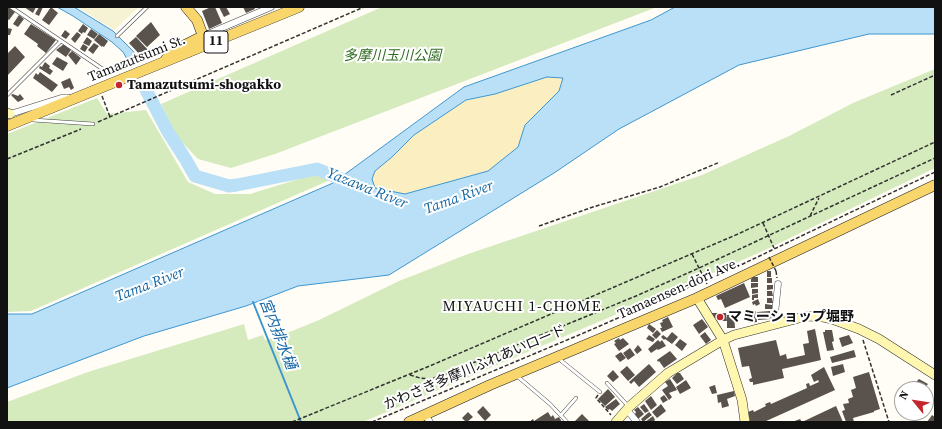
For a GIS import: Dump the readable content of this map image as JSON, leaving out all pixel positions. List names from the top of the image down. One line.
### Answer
{"streets":{"main road":["11","Tamazutsumi St.","Tamaensen-dōri Ave."],"path":["かわさき多摩川ふれあいロード"]},"districts":["MIYAUCHI 1-CHOME"],"water":["Yazawa River","Tama River","宮内排水樋"],"parks":["多摩川玉川公園"],"places":["Tamazutsumi-shogakko","マミーショップ堀野"],"north":"top left"}
